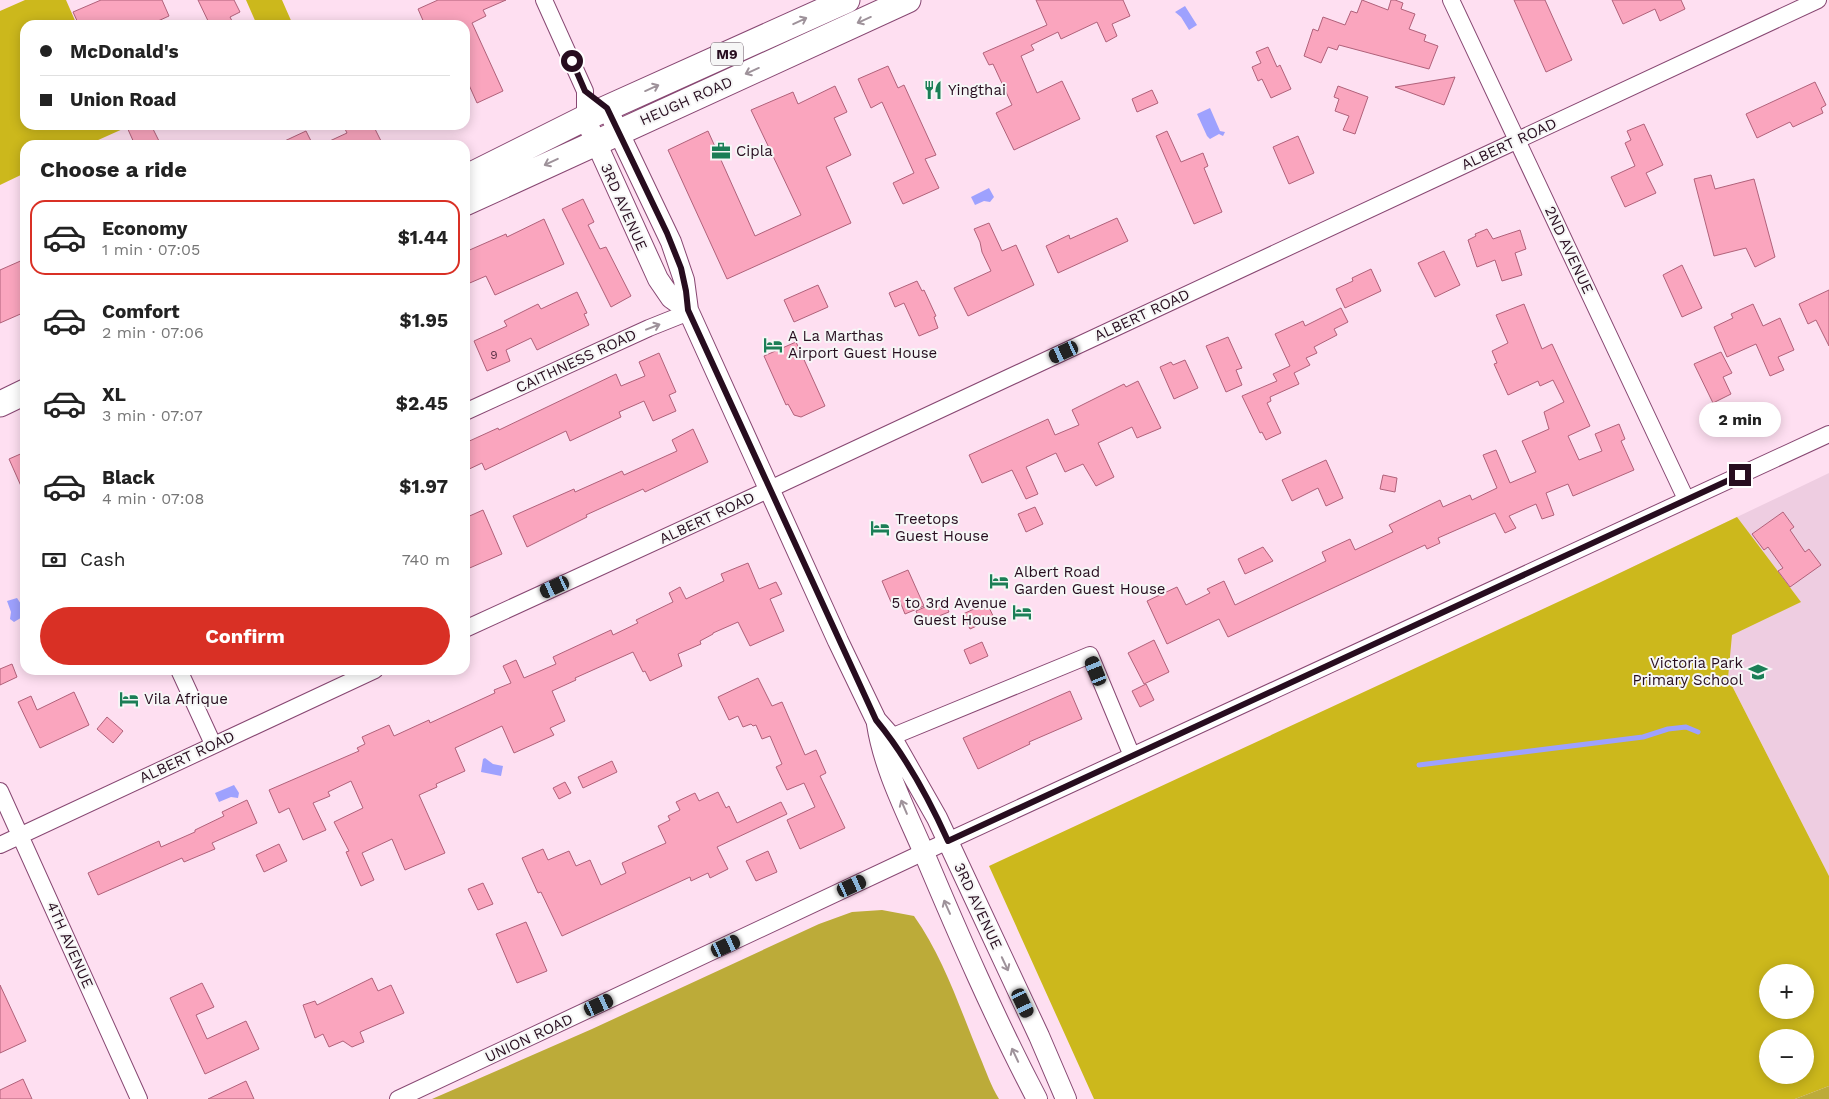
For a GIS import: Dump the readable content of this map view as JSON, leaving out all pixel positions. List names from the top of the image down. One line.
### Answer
{"streets":{"main road":["M9","HEUGH ROAD"],"street":["ALBERT ROAD","3RD AVENUE","2ND AVENUE","CAITHNESS ROAD","4TH AVENUE","UNION ROAD"]},"crossings":[["HEUGH ROAD","3RD AVENUE"],["ALBERT ROAD","3RD AVENUE"],["ALBERT ROAD","2ND AVENUE"],["ALBERT ROAD","4TH AVENUE"],["3RD AVENUE","CAITHNESS ROAD"],["3RD AVENUE","UNION ROAD"],["2ND AVENUE","UNION ROAD"]],"one_way":["CAITHNESS ROAD"],"places":{"restaurant":["Yingthai"],"office":["Cipla"],"hotel":["A La Marthas Airport Guest House","Treetops Guest House","Albert Road Garden Guest House","5 to 3rd Avenue Guest House","Vila Afrique"],"school or university":["Victoria Park Primary School"]},"house_numbers":["9"],"page":{"banner":["McDonald's","Union Road"],"heading":"Choose a ride","list":[{"name":"Economy","note":"1 min · 07:05","value":"$1.44"},{"name":"Comfort","note":"2 min · 07:06","value":"$1.95"},{"name":"XL","note":"3 min · 07:07","value":"$2.45"},{"name":"Black","note":"4 min · 07:08","value":"$1.97"}],"bubble":"2 min","pay":["Cash","740 m"],"buttons":"Confirm","map_buttons":["+","−"]}}
